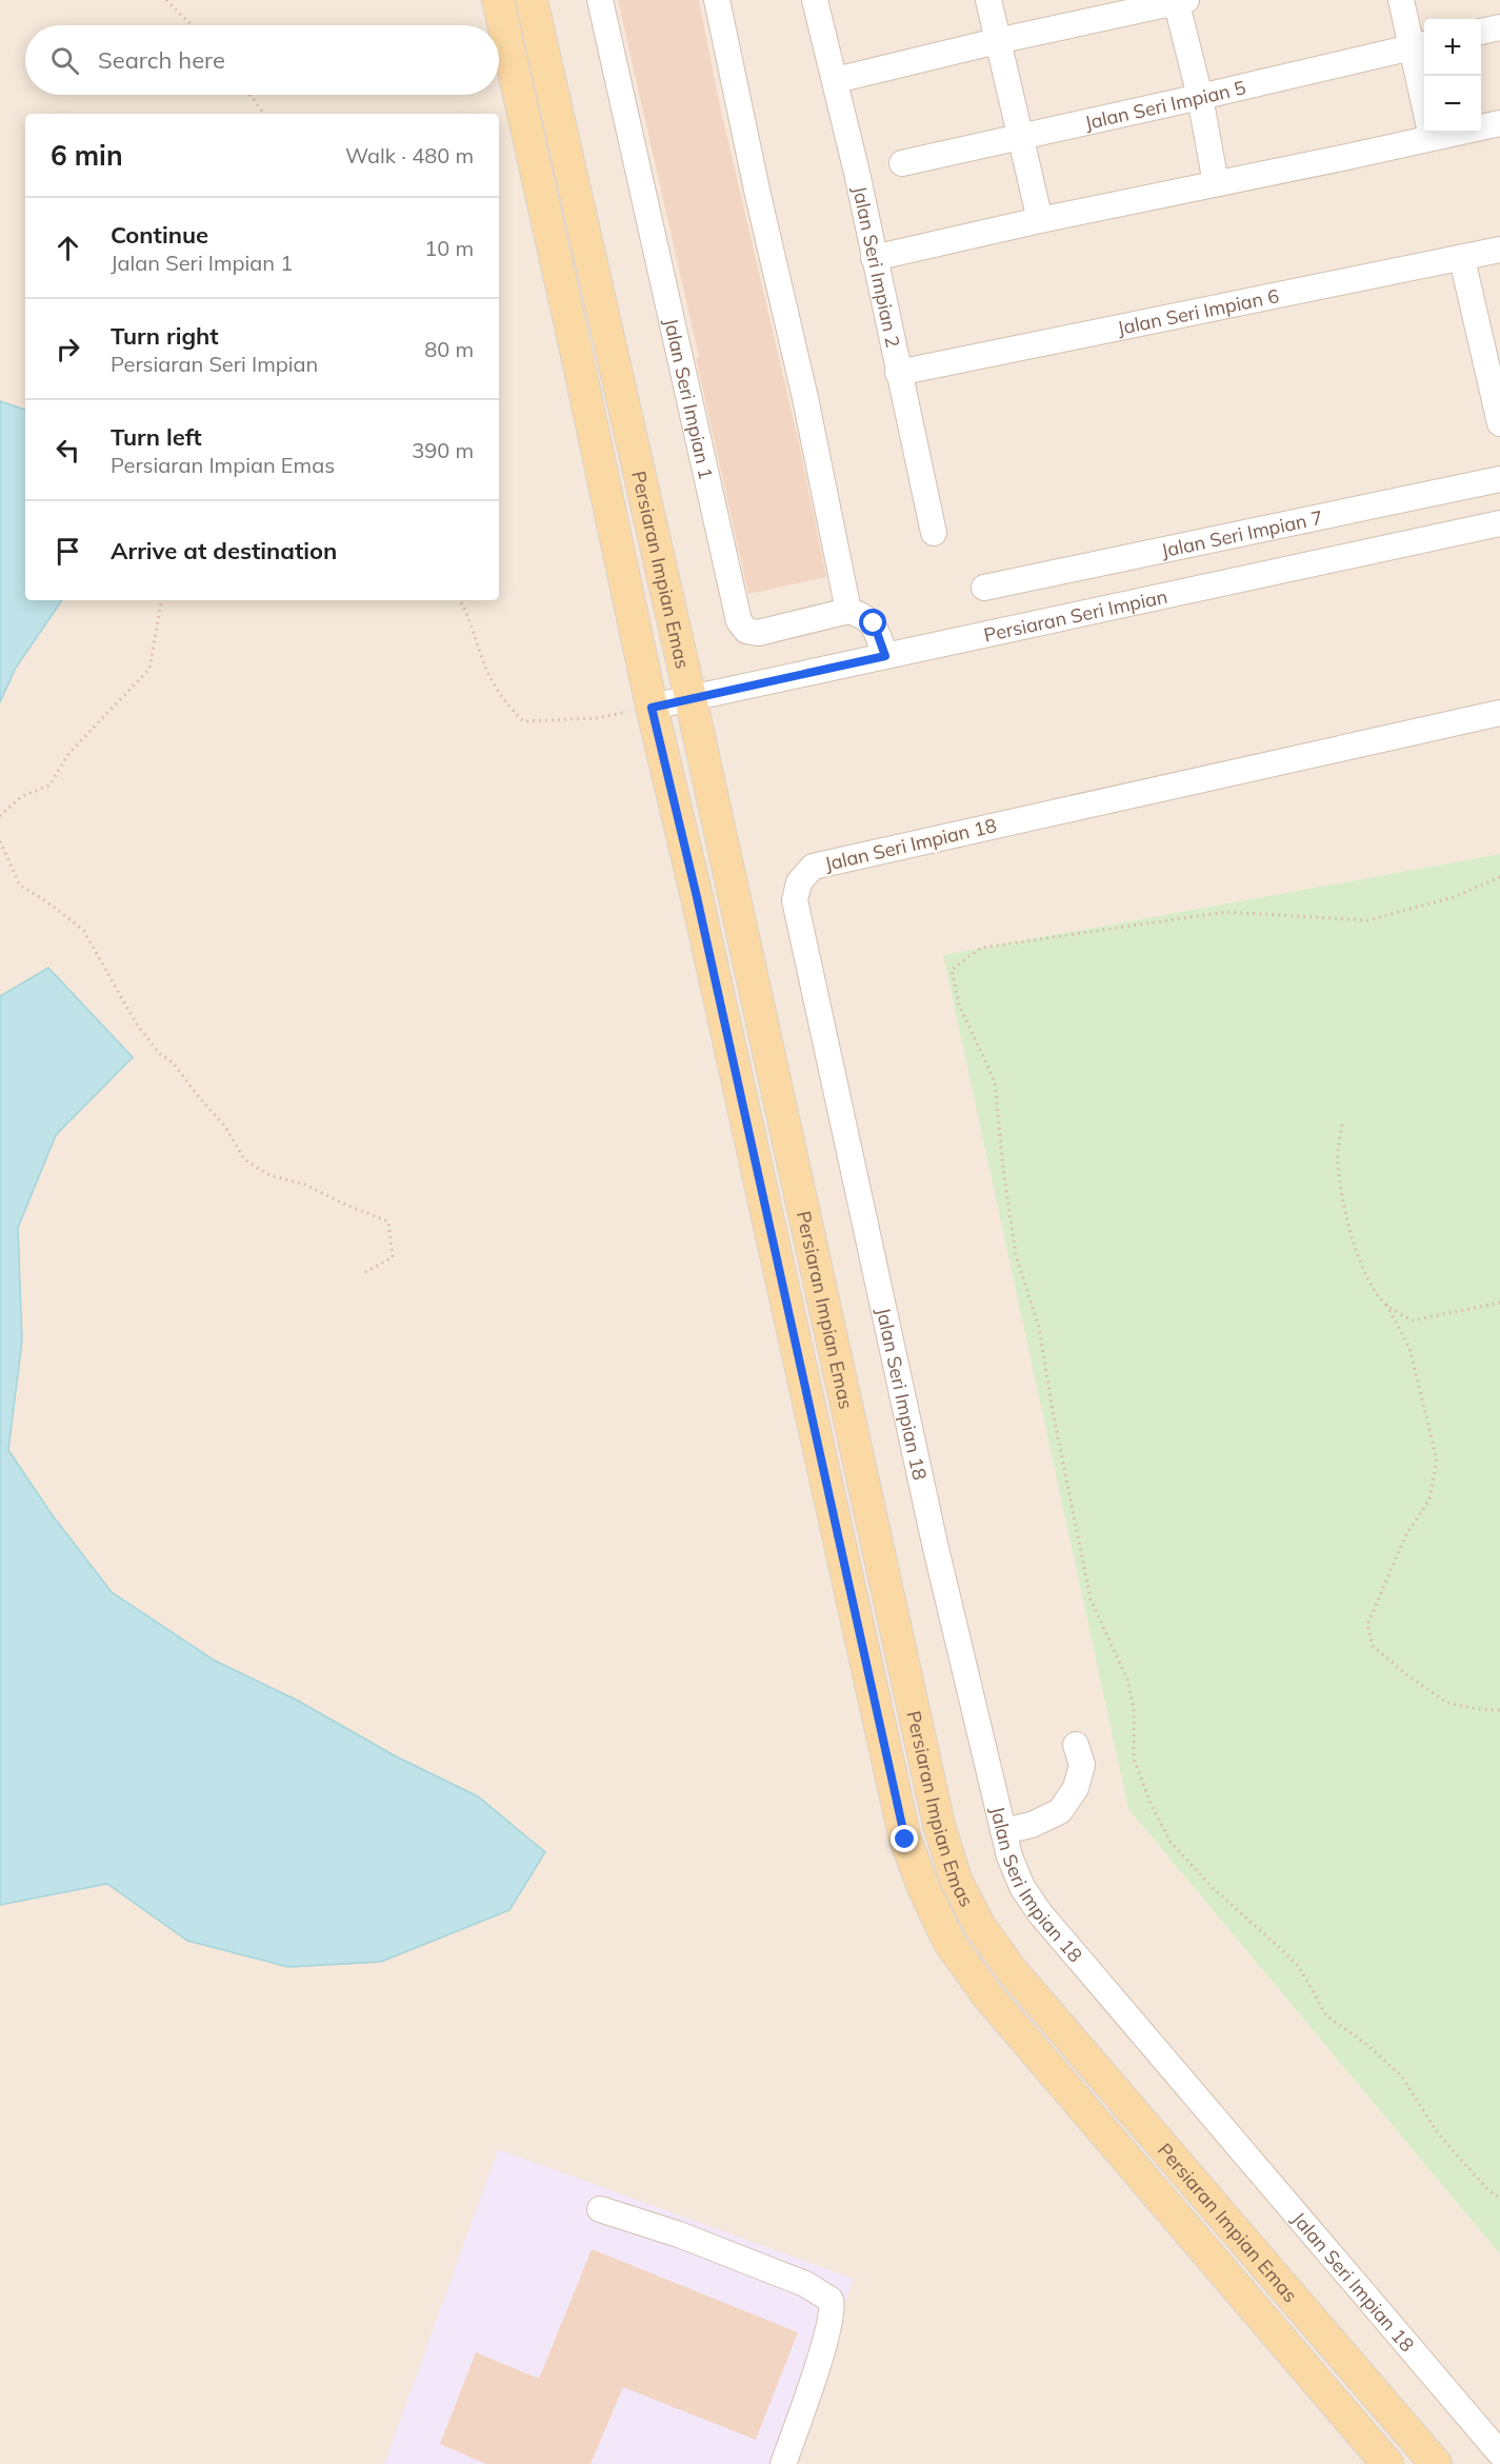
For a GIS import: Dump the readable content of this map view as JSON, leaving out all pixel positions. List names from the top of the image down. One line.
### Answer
{"streets":{"main road":["Persiaran Impian Emas"],"street":["Jalan Seri Impian 5","Jalan Seri Impian 2","Jalan Seri Impian 6","Jalan Seri Impian 1","Jalan Seri Impian 7","Persiaran Seri Impian","Jalan Seri Impian 18"]},"crossings":[["Jalan Seri Impian 2","Jalan Seri Impian 6"],["Persiaran Impian Emas","Persiaran Seri Impian"]],"page":{"map_buttons":["+","−"],"search":"Search here","heading":["6 min","Walk · 480 m"],"list":[["Continue","Jalan Seri Impian 1","10 m"],["Turn right","Persiaran Seri Impian","80 m"],["Turn left","Persiaran Impian Emas","390 m"],"Arrive at destination"]}}
